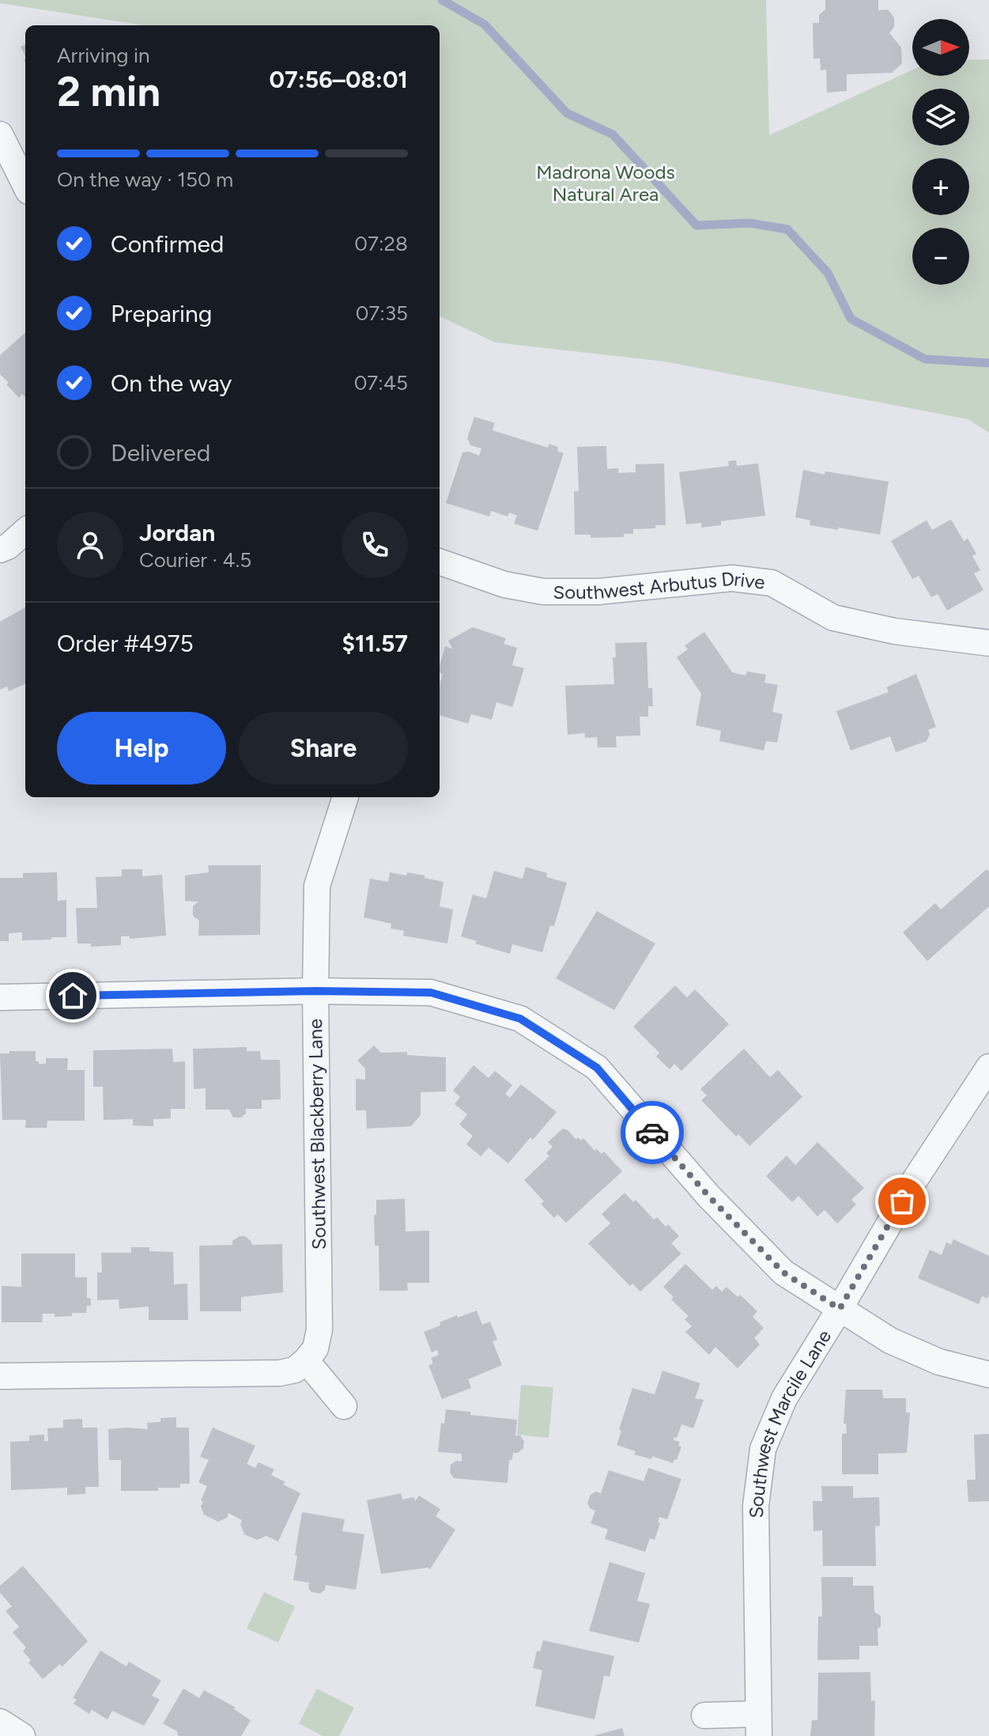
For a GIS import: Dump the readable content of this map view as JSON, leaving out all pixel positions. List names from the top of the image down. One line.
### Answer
{"streets":{"street":["Southwest Arbutus Drive","Southwest Blackberry Lane","Southwest Marcile Lane"]},"parks":["Madrona Woods Natural Area"],"north":"right","page":{"map_buttons":["+","−"],"heading":["2 min","Arriving in","07:56–08:01"],"panel":["Jordan","Courier · 4.5","Order #4975","$11.57"],"bar":"On the way · 150 m","list":[["Confirmed","07:28"],["Preparing","07:35"],["On the way","07:45"],"Delivered"],"buttons":["Help","Share"]}}
